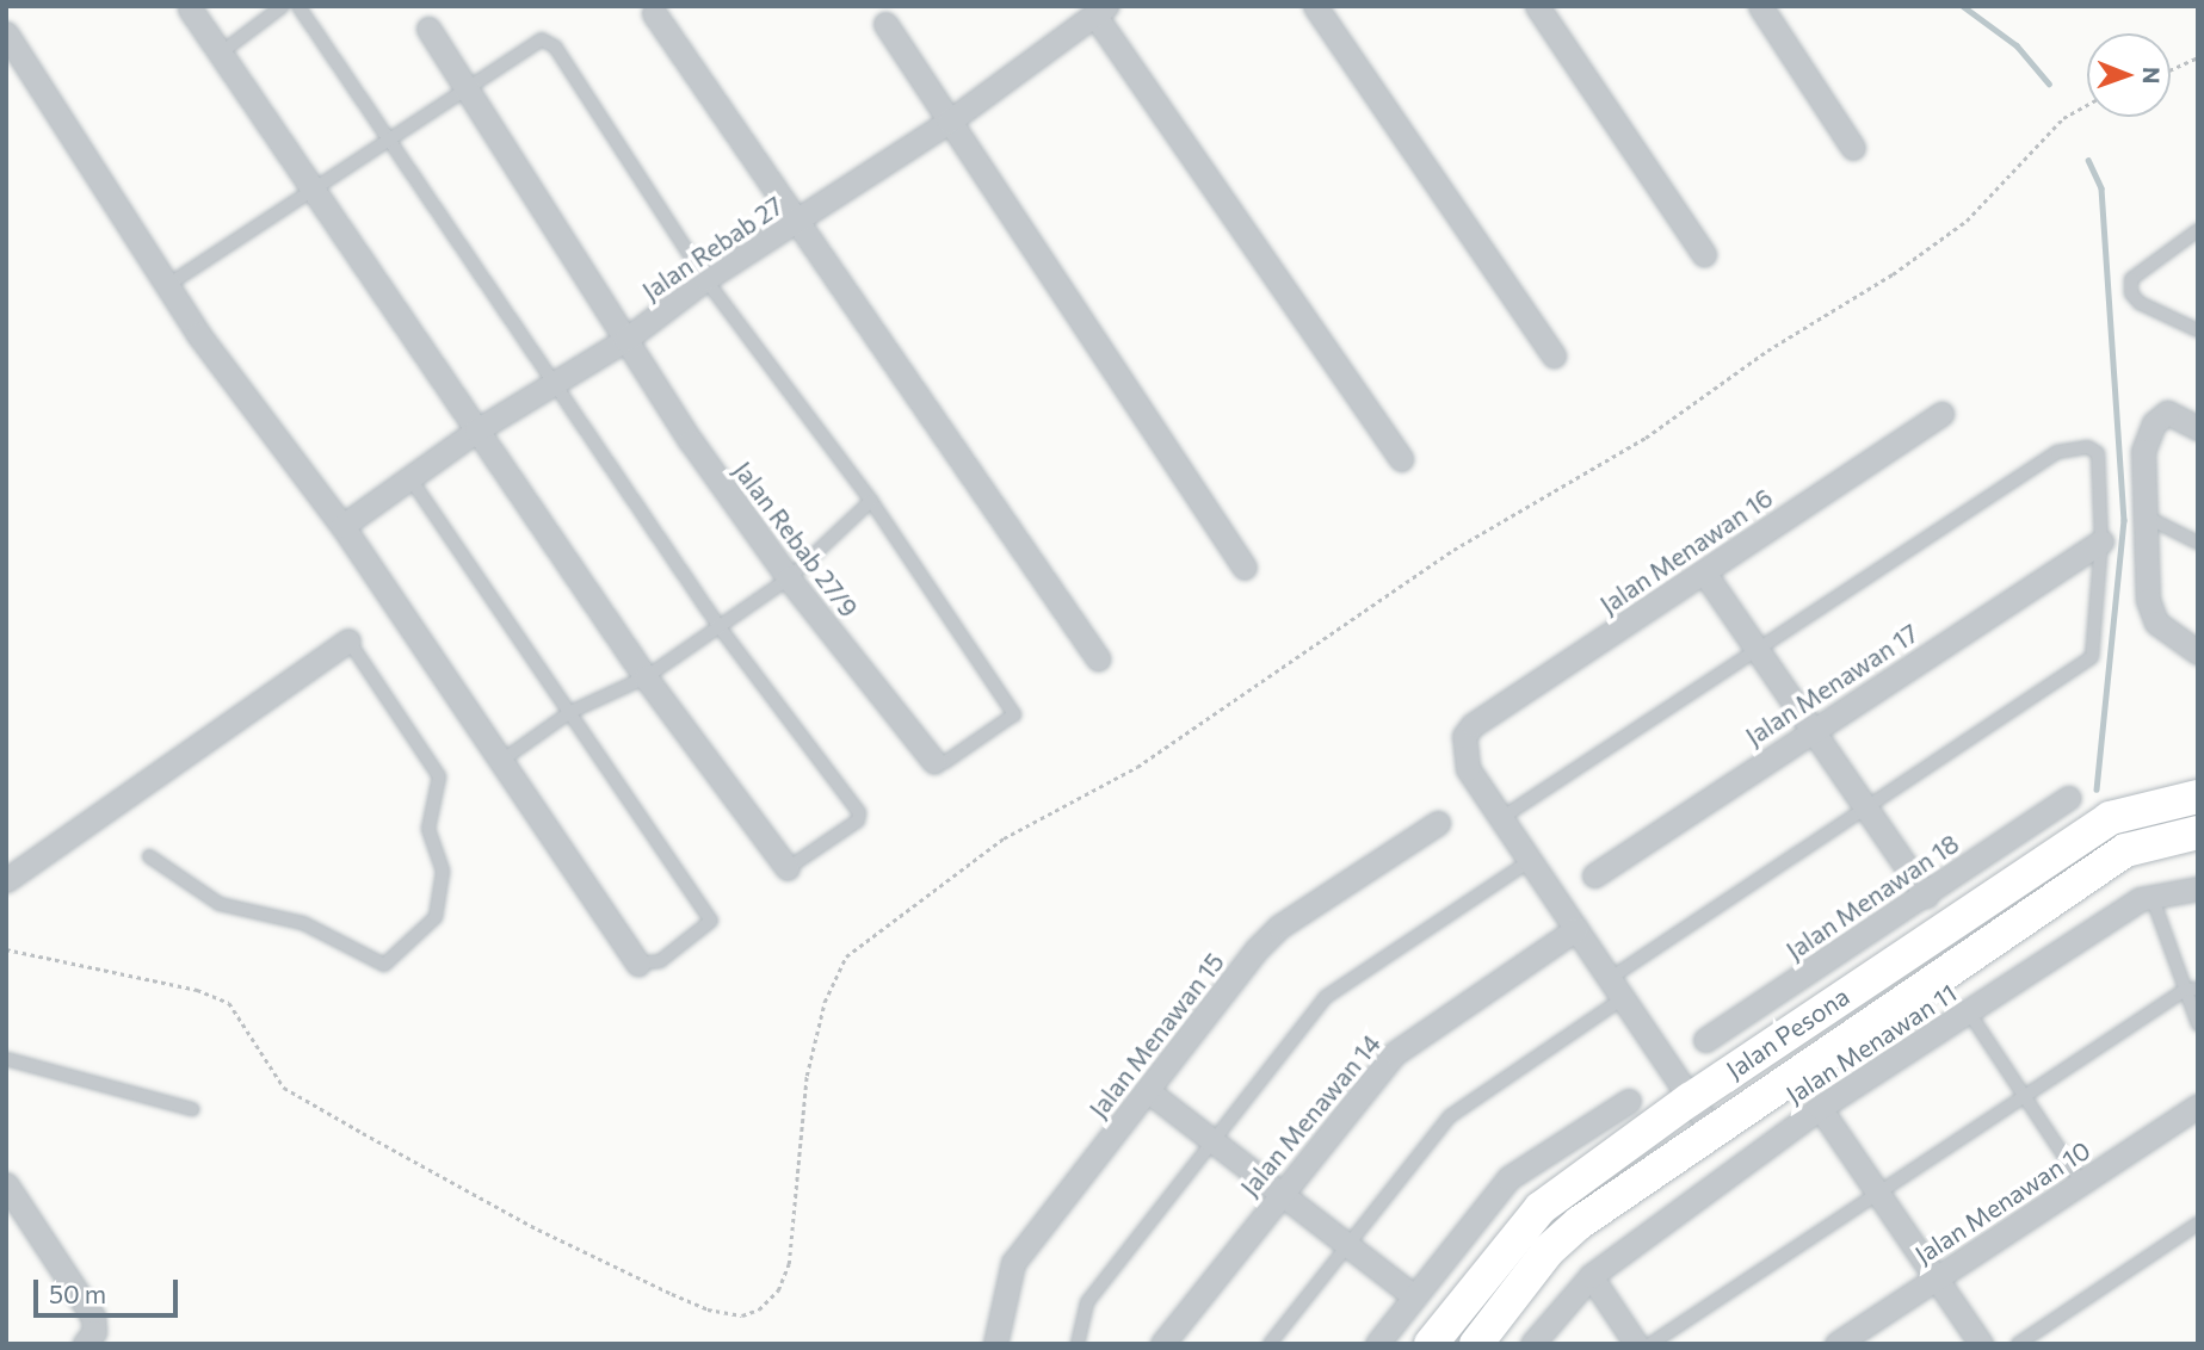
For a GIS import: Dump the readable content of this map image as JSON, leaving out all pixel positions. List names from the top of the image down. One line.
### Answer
{"streets":{"street":["Jalan Rebab 27","Jalan Rebab 27/9","Jalan Menawan 16","Jalan Menawan 17","Jalan Menawan 18","Jalan Pesona","Jalan Menawan 15","Jalan Menawan 11","Jalan Menawan 14","Jalan Menawan 10"]},"crossings":[["Jalan Rebab 27","Jalan Rebab 27/9"]],"scale_bar":"50 m","north":"right"}
